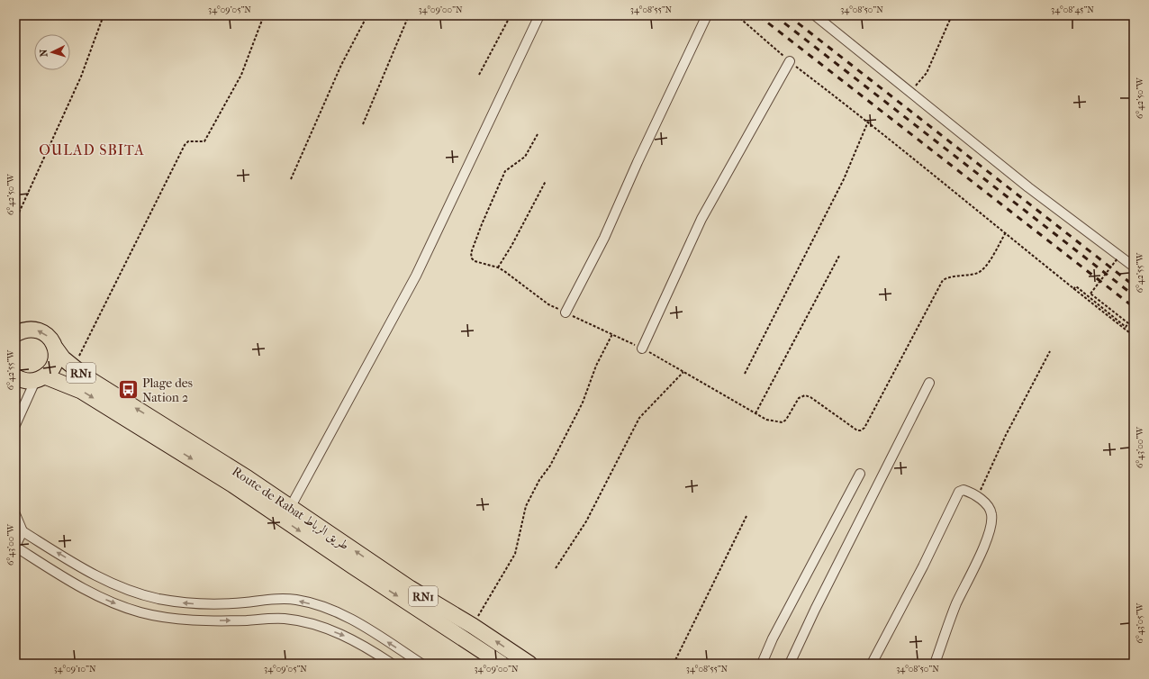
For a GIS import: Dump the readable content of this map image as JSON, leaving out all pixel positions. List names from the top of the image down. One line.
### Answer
{"streets":{"highway":["RN1","Route de Rabat طريق الرباط"]},"crossings":[["RN1","Route de Rabat طريق الرباط"]],"districts":["OULAD SBITA"],"places":{"bus stop":["Plage des Nation 2"]},"north":"left","coordinates":["34°09'05\"N","34°09'00\"N","34°08'55\"N","34°08'50\"N","34°08'45\"N","6°42'50\"W","6°42'55\"W","6°43'00\"W","6°43'05\"W","34°09'10\"N"]}
